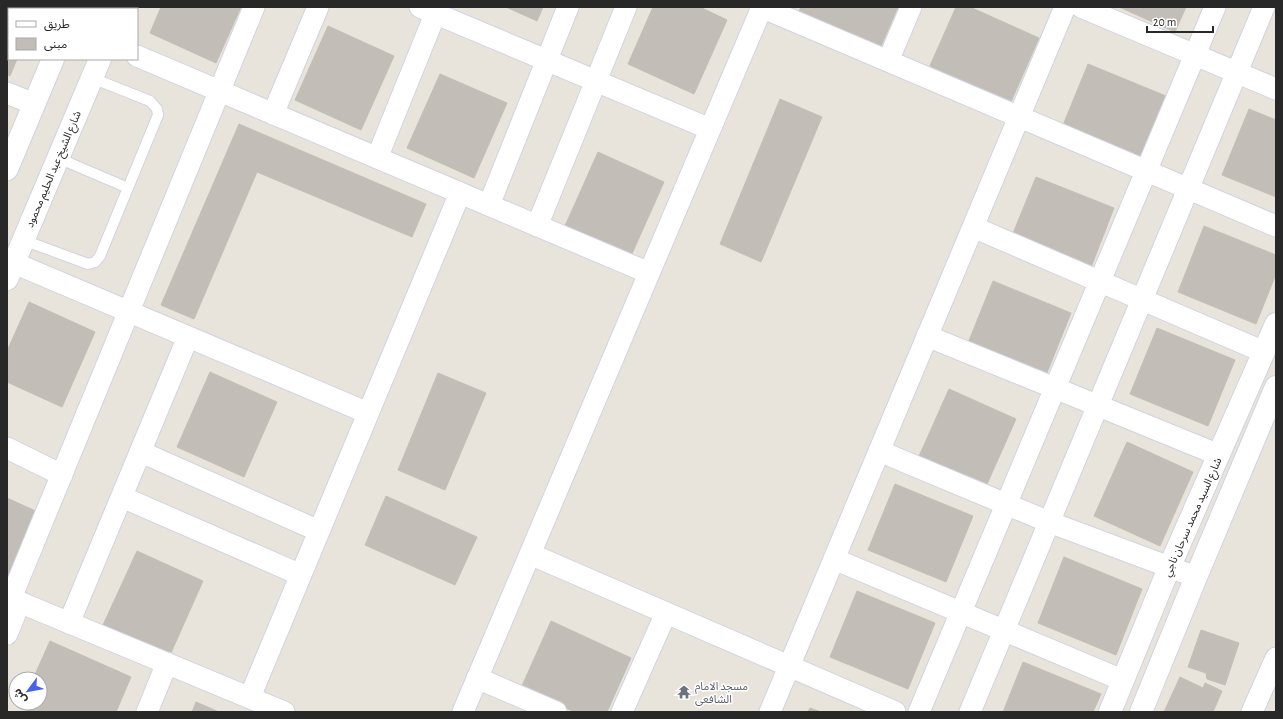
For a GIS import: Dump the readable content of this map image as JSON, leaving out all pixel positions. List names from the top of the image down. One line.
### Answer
{"streets":{"street":["شارع الشيخ عبد الحليم محمود","شارع السيد محمد سرحان ناجي"]},"places":{"temple":["مسجد الامام الشافعى"]},"legend":["طريق","مبنى"],"scale_bar":"20 m","north":"bottom left"}
